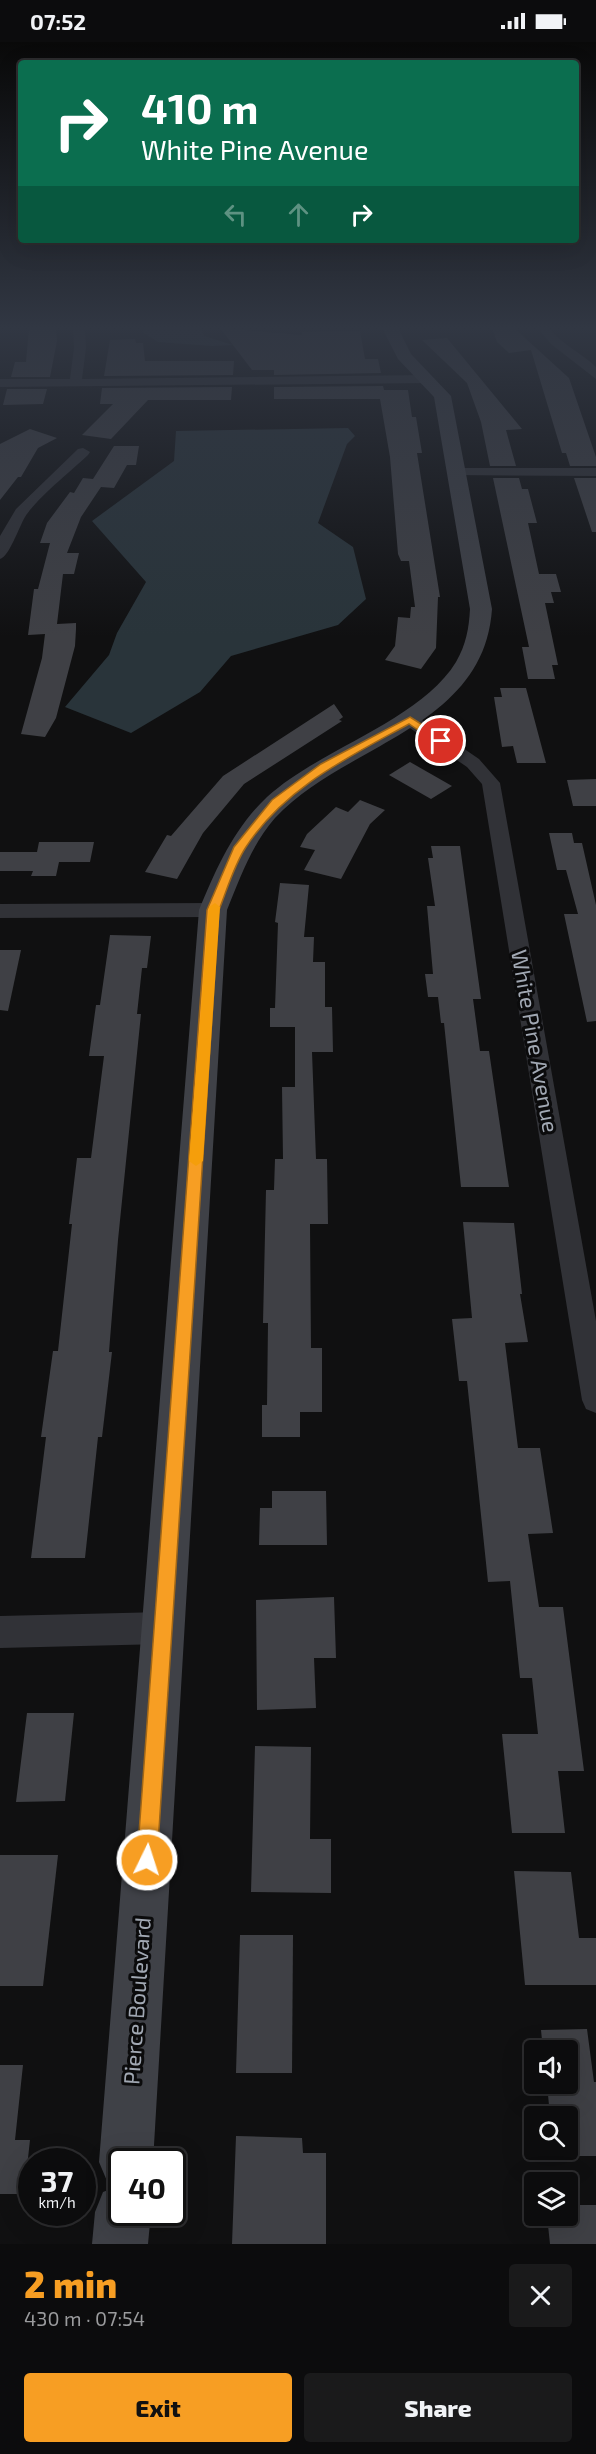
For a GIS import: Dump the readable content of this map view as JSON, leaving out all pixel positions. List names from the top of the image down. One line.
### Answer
{"streets":{"street":["White Pine Avenue","Pierce Boulevard"]},"crossings":[["White Pine Avenue","Pierce Boulevard"]],"page":{"status":"07:52","turn":["410 m","White Pine Avenue"],"speed":"37 km/h","limit":"40","heading":["2 min","430 m · 07:54"],"buttons":["Exit","Share"]}}
